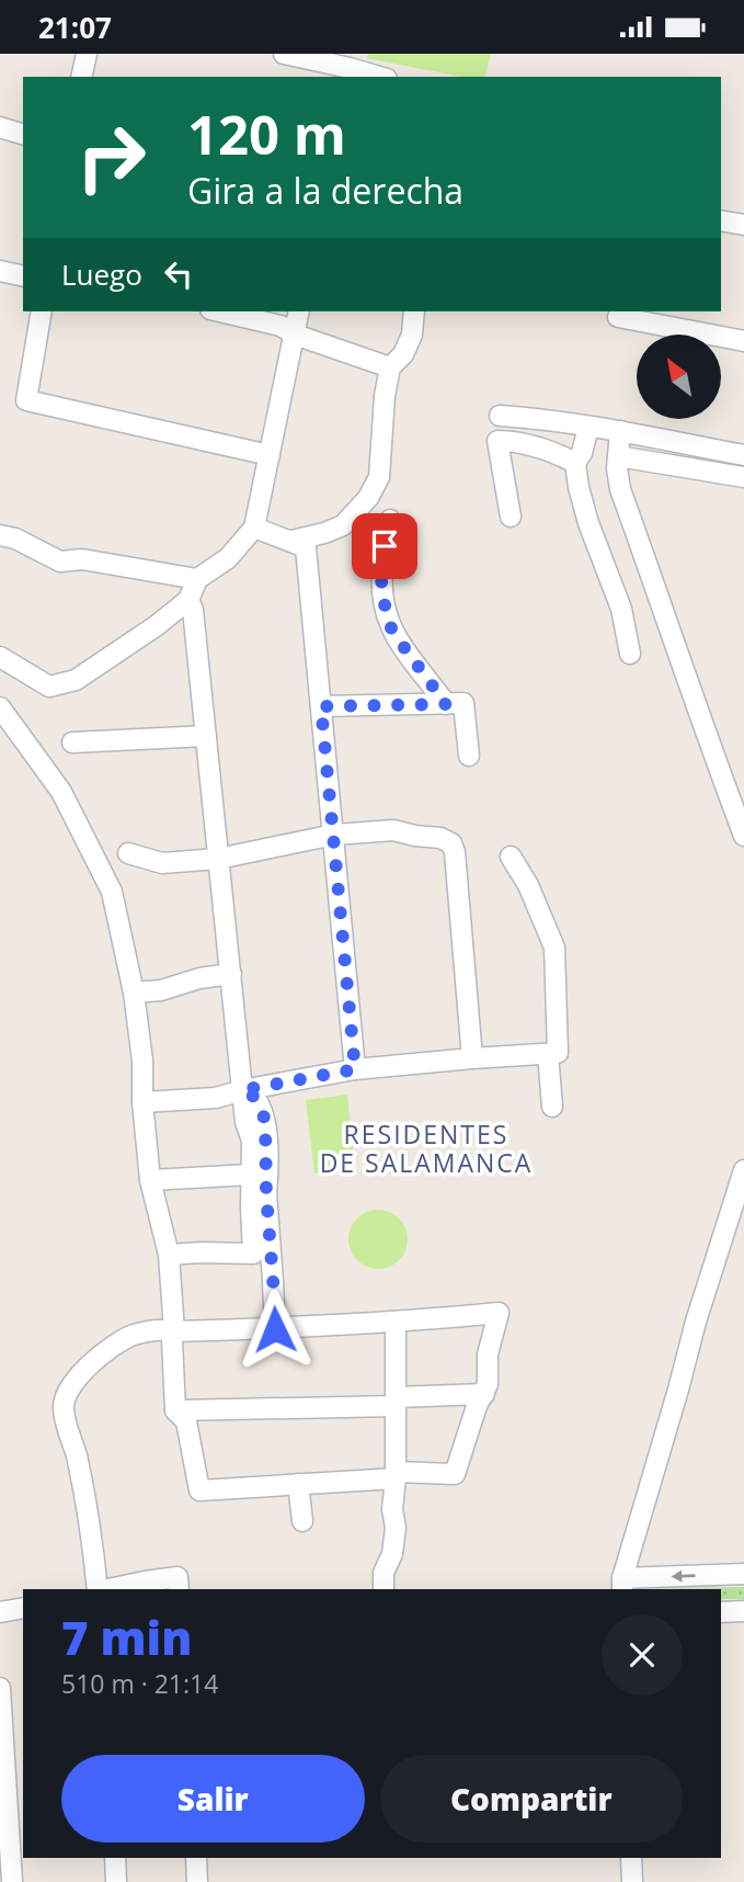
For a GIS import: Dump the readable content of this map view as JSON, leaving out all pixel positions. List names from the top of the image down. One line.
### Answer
{"districts":["RESIDENTES DE SALAMANCA"],"north":"top left","page":{"status":"21:07","turn":["120 m","Gira a la derecha"],"then":"Luego","heading":["7 min","510 m · 21:14"],"buttons":["Salir","Compartir"]}}
